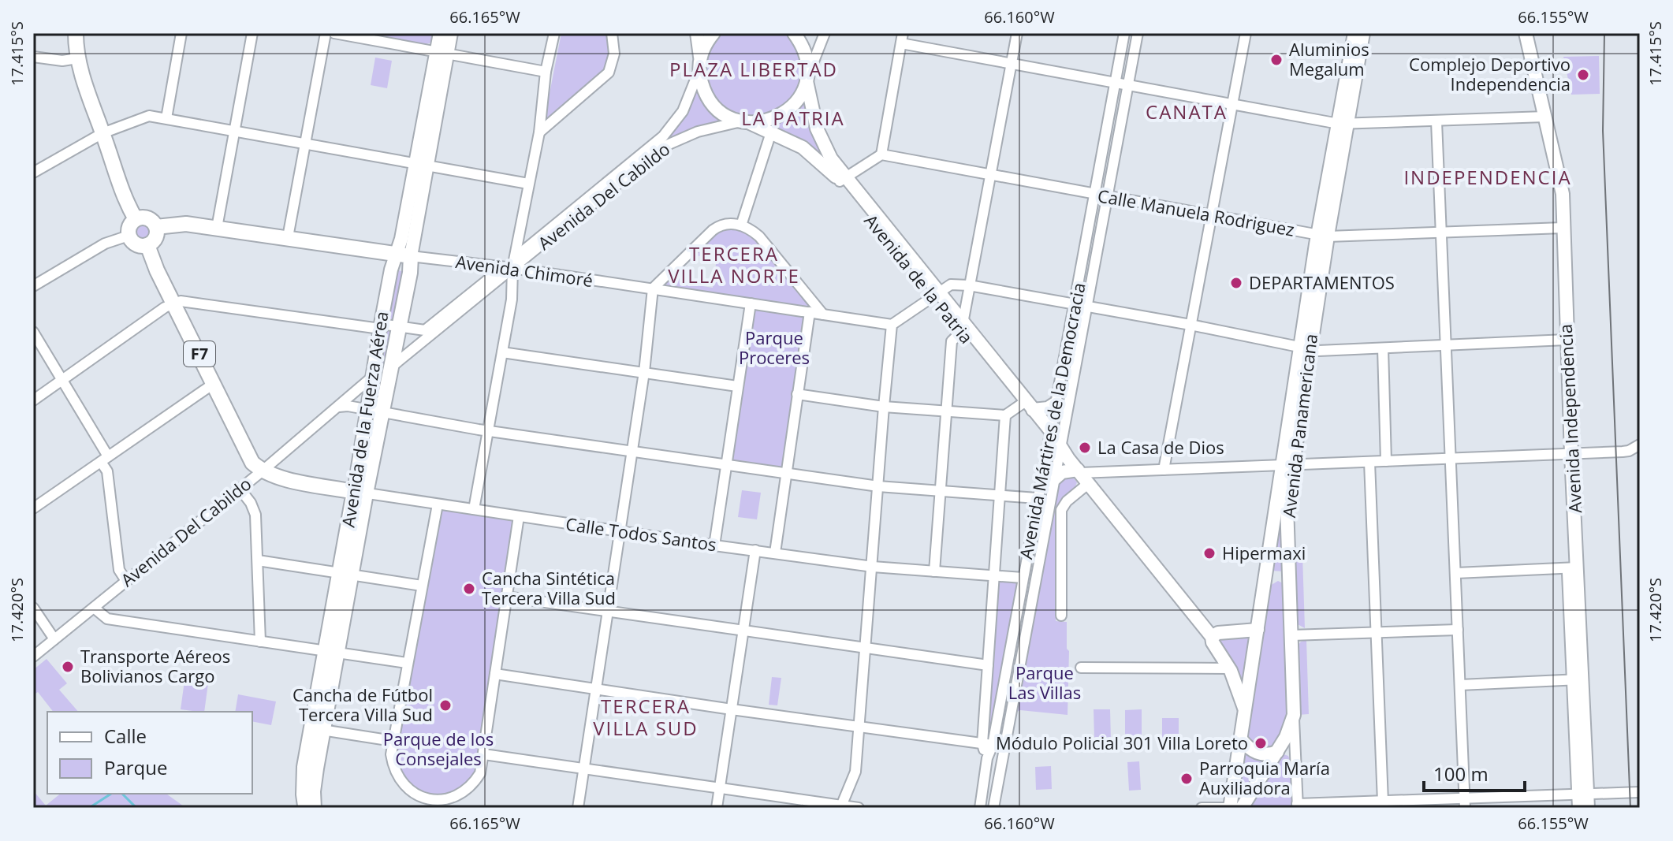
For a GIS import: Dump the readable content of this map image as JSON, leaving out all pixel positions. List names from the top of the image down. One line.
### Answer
{"streets":{"highway":["Avenida Chimoré","F7","Avenida de la Fuerza Aérea","Calle Todos Santos"],"main road":["Avenida de la Patria","Avenida Independencia","Avenida Panamericana"],"street":["Avenida Del Cabildo","Calle Manuela Rodriguez","Avenida Mártires de la Democracia"]},"crossings":[["Avenida Del Cabildo","Avenida Chimoré"],["Avenida Del Cabildo","Avenida de la Patria"],["Avenida Del Cabildo","F7"],["Avenida Del Cabildo","Avenida de la Fuerza Aérea"],["Avenida Del Cabildo","Calle Todos Santos"],["Calle Manuela Rodriguez","Avenida Independencia"],["Calle Manuela Rodriguez","Avenida Mártires de la Democracia"],["Calle Manuela Rodriguez","Avenida Panamericana"],["Avenida Chimoré","F7"],["Avenida Chimoré","Avenida de la Fuerza Aérea"],["Avenida de la Patria","Avenida Mártires de la Democracia"],["Avenida de la Patria","Avenida Panamericana"],["F7","Calle Todos Santos"],["Avenida de la Fuerza Aérea","Calle Todos Santos"],["Avenida Mártires de la Democracia","Calle Todos Santos"]],"districts":["PLAZA LIBERTAD","CANATA","LA PATRIA","INDEPENDENCIA","TERCERA VILLA NORTE","TERCERA VILLA SUD"],"parks":["Parque Proceres","Parque Las Villas","Parque de los Consejales"],"places":["Aluminios Megalum","Complejo Deportivo Independencia","DEPARTAMENTOS","La Casa de Dios","Hipermaxi","Cancha Sintética Tercera Villa Sud","Transporte Aéreos Bolivianos Cargo","Cancha de Fútbol Tercera Villa Sud","Módulo Policial 301 Villa Loreto","Parroquia María Auxiliadora"],"legend":["Calle","Parque"],"scale_bar":"100 m","coordinates":["66.165°W","66.160°W","66.155°W","17.415°S","17.420°S"]}
